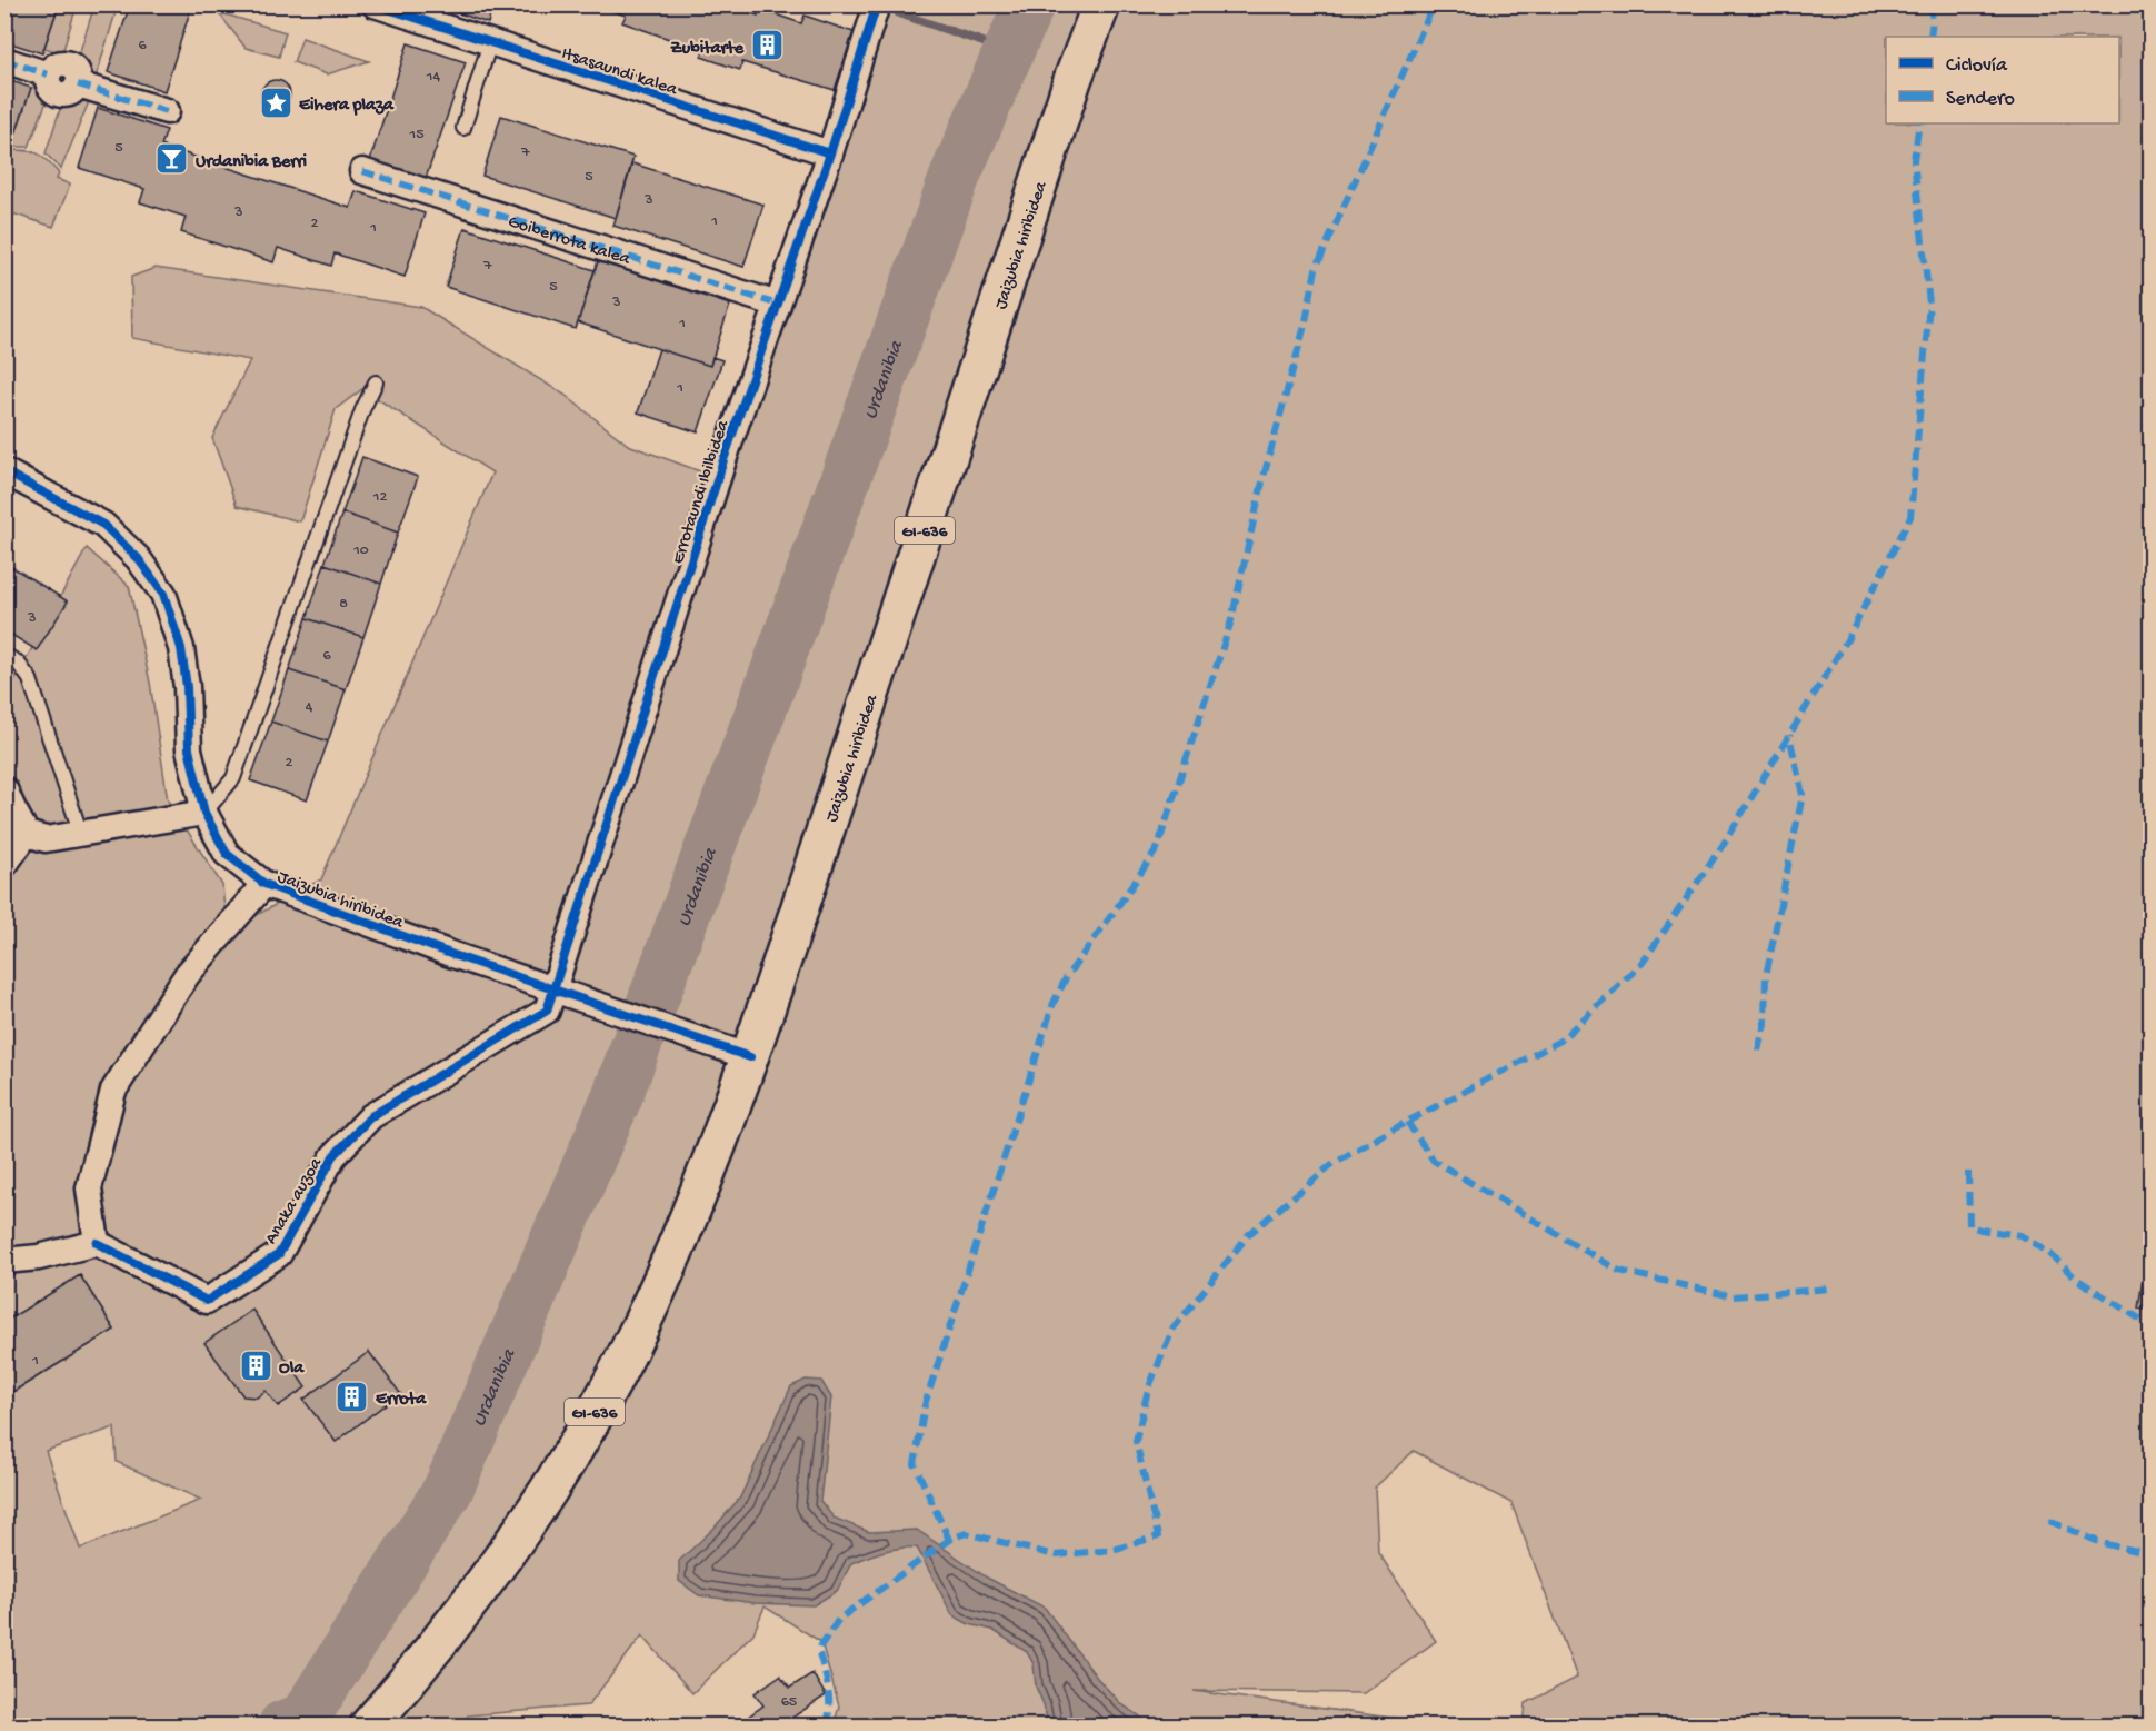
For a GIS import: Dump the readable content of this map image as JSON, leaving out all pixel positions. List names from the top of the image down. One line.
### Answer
{"streets":{"main road":["Jaizubia hiribidea","GI-636"],"street":["Itsasaundi kalea","Goiberrota kalea","Errotaundi Ibilbidea","Anaka auzoa"]},"crossings":[["Itsasaundi kalea","Errotaundi Ibilbidea"],["Goiberrota kalea","Errotaundi Ibilbidea"],["Jaizubia hiribidea","Errotaundi Ibilbidea"],["Jaizubia hiribidea","GI-636"],["Jaizubia hiribidea","Anaka auzoa"],["Errotaundi Ibilbidea","Anaka auzoa"]],"water":["Urdanibia"],"places":{"building":["Zubitarte","Ola","Errota"],"place":["Eihera plaza"],"bar":["Urdanibia Berri"]},"house_numbers":["6","14","15","5","7","5","3","3","1","2","1","7","5","3","1","1","12","10","8","3","6","4","2","1","65"],"legend":["Ciclovía","Sendero"]}
